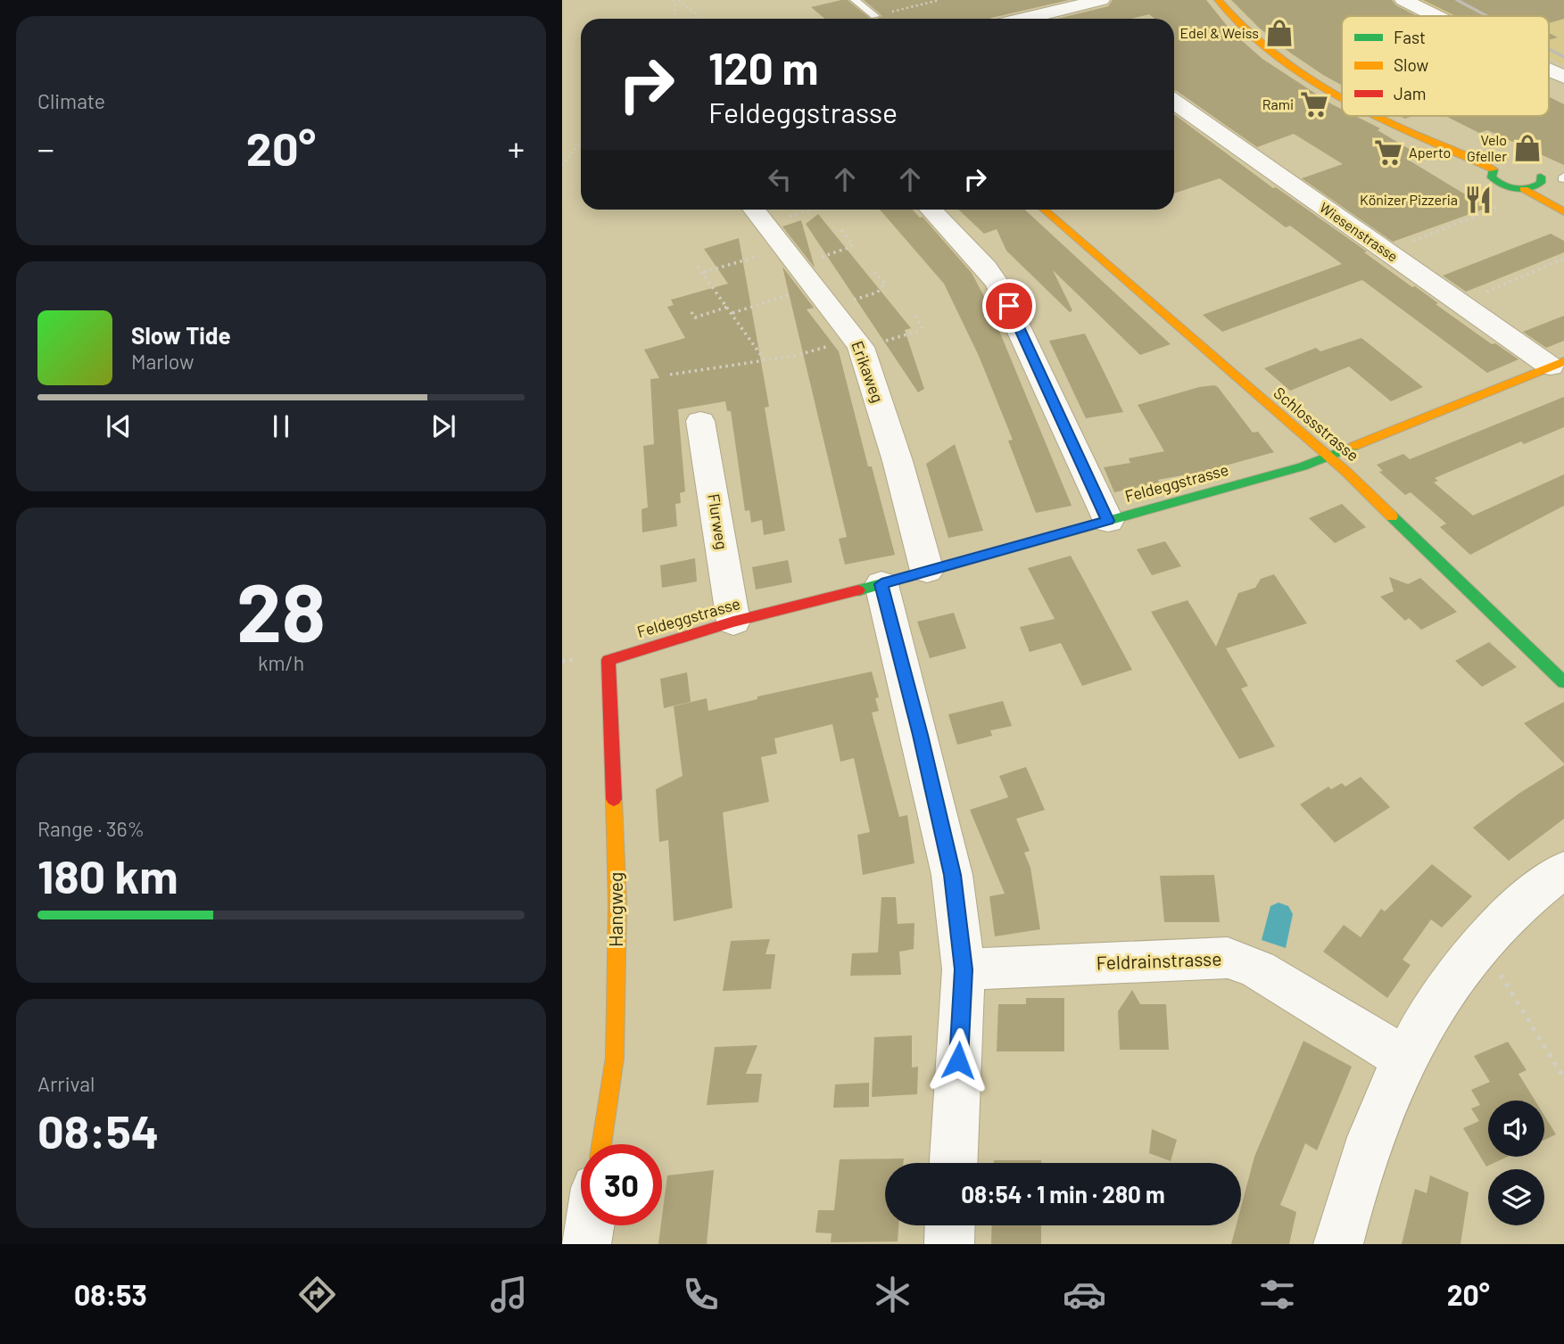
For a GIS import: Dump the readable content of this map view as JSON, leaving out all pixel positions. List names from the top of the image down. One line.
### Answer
{"streets":{"street":["Wiesenstrasse","Erikaweg","Schlossstrasse","Feldeggstrasse","Flurweg","Hangweg","Feldrainstrasse"]},"crossings":[["Wiesenstrasse","Feldeggstrasse"],["Erikaweg","Feldeggstrasse"],["Schlossstrasse","Feldeggstrasse"],["Feldeggstrasse","Flurweg"],["Feldeggstrasse","Hangweg"]],"places":{"shop":["Edel & Weiss","Velo Gfeller"],"supermarket":["Rami","Aperto"],"restaurant":["Könizer Pizzeria"]},"legend":["Fast","Slow","Jam"],"page":{"tile":["Climate",["28","km/h"],["Range · 36%","180 km"],["Arrival","08:54"]],"turn":["120 m","Feldeggstrasse"],"heat":["−","20°","+"],"song":["Slow Tide","Marlow"],"limit":"30","trip":"08:54 · 1 min · 280 m","tabs":["08:53","20°"]}}
